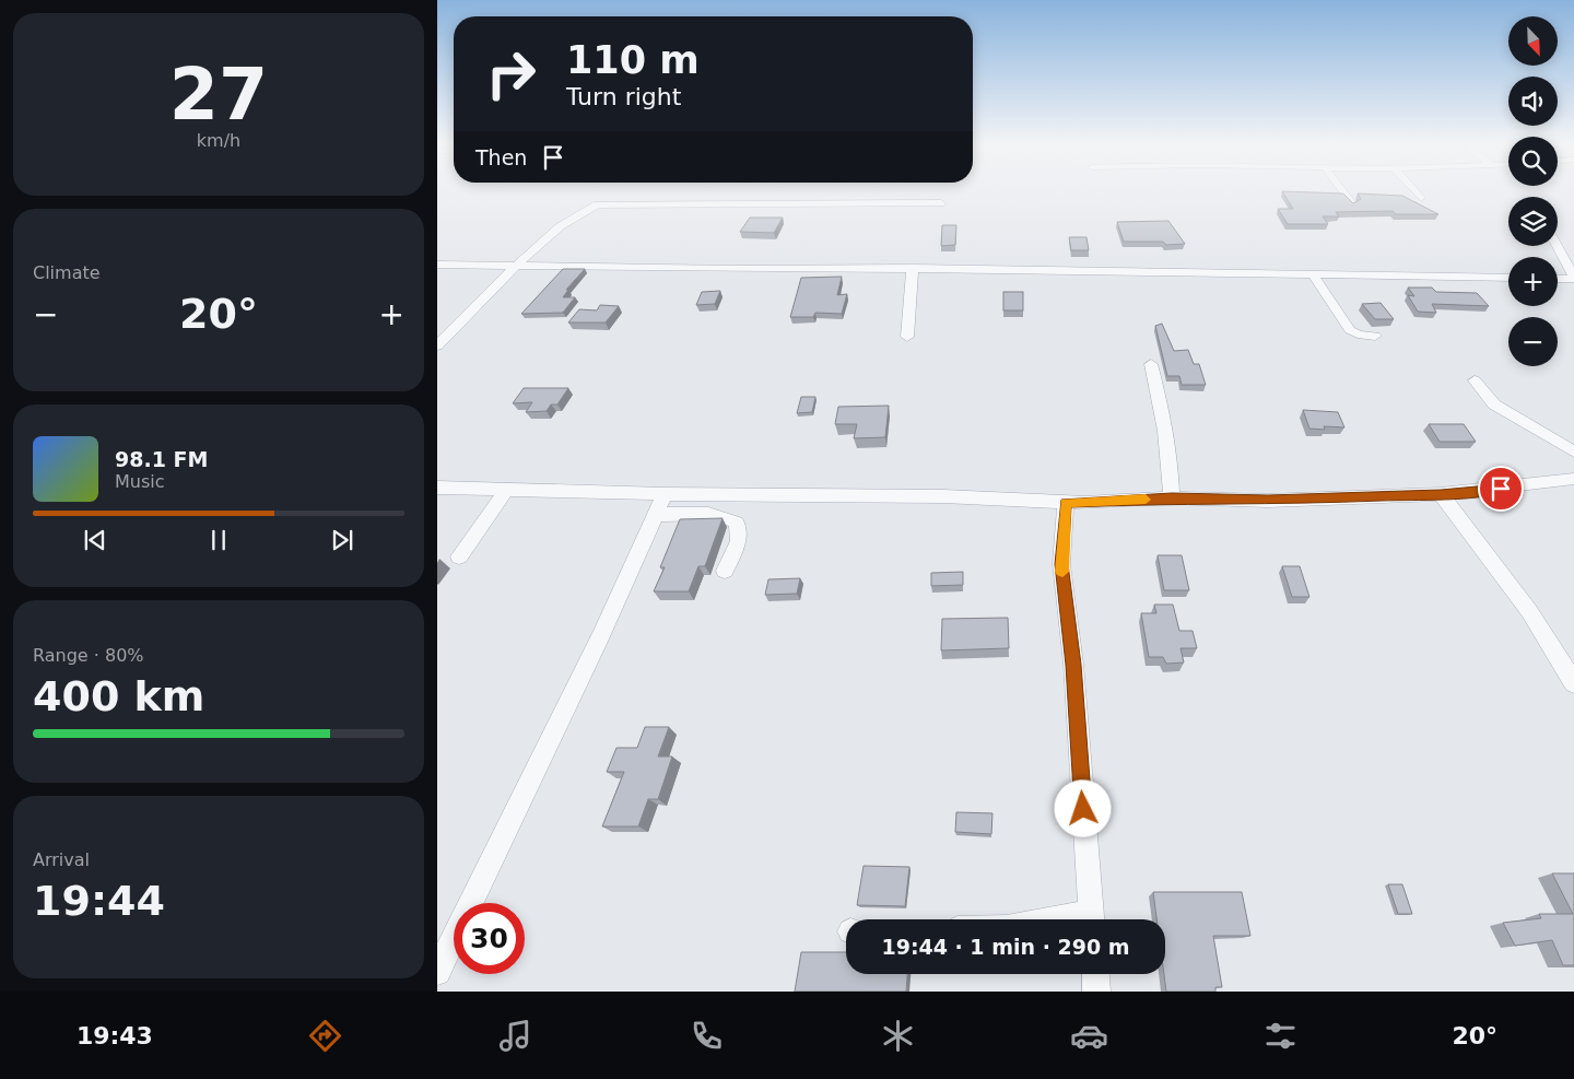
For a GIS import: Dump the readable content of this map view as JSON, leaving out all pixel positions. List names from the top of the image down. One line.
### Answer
{"north":"bottom right","page":{"tile":[["27","km/h"],"Climate",["Range · 80%","400 km"],["Arrival","19:44"]],"map_buttons":["+","−"],"turn":["110 m","Turn right"],"then":"Then","heat":["−","20°","+"],"song":["98.1 FM","Music"],"limit":"30","trip":"19:44 · 1 min · 290 m","tabs":["19:43","20°"]}}
